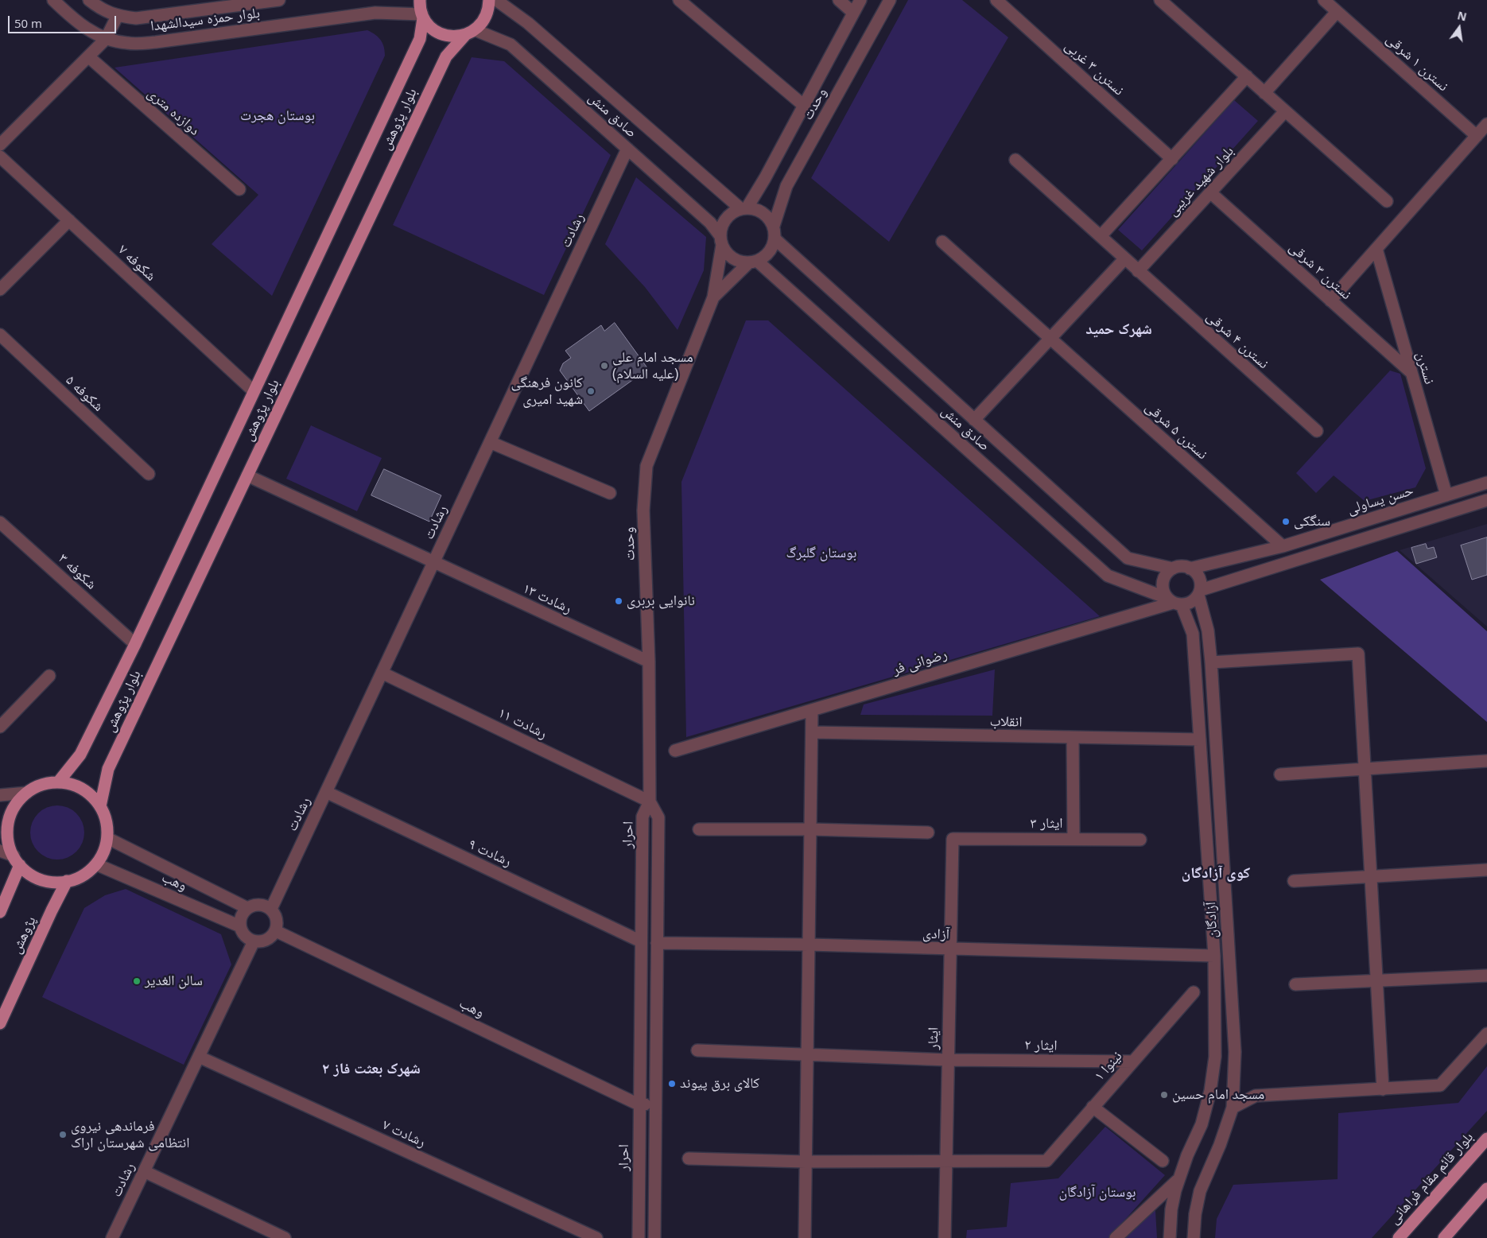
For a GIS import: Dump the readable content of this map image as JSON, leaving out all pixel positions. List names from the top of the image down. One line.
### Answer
{"streets":{"main road":["بلوار پژوهش","پژوهش","بلوار قائم مقام فراهانی"],"street":["بلوار حمزه سیدالشهدا","نسترن ۱ شرقی","نسترن ۳ غربی","وحدت","دوازده متری","صادق منش","بلوار شهید غریبی","رشادت","شکوفه ۷","نسترن ۳ شرقی","نسترن ۴ شرقی","نسترن","شکوفه ۵","نسترن ۵ شرقی","حسن یساولی","شکوفه ۳","رشادت ۱۳","رضوانی فر","انقلاب","رشادت ۱۱","ایثار ۳","احرار","رشادت ۹","وهب","آزادگان","آزادی","ایثار","ایثار ۲","نینوا ۱","رشادت ۷"]},"crossings":[["بلوار حمزه سیدالشهدا","بلوار پژوهش"],["وحدت","صادق منش"],["وحدت","رشادت ۱۳"],["وحدت","رشادت ۱۱"],["وحدت","احرار"],["صادق منش","بلوار پژوهش"],["صادق منش","رشادت"],["صادق منش","حسن یساولی"],["صادق منش","رضوانی فر"],["صادق منش","آزادگان"],["بلوار پژوهش","شکوفه ۷"],["بلوار پژوهش","شکوفه ۳"],["بلوار پژوهش","رشادت ۱۳"],["بلوار پژوهش","وهب"],["بلوار پژوهش","پژوهش"],["بلوار شهید غریبی","نسترن ۳ شرقی"],["بلوار شهید غریبی","نسترن ۴ شرقی"],["رشادت","رشادت ۱۳"],["رشادت","رشادت ۱۱"],["رشادت","رشادت ۹"],["رشادت","وهب"],["رشادت","رشادت ۷"],["نسترن ۳ شرقی","نسترن"],["نسترن","حسن یساولی"],["نسترن ۵ شرقی","حسن یساولی"],["حسن یساولی","رضوانی فر"],["حسن یساولی","آزادگان"],["رضوانی فر","آزادگان"],["انقلاب","آزادگان"],["رشادت ۱۱","احرار"],["ایثار ۳","ایثار"],["احرار","رشادت ۹"],["احرار","وهب"],["احرار","آزادی"],["وهب","پژوهش"],["آزادگان","آزادی"],["آزادی","ایثار"],["ایثار","ایثار ۲"],["ایثار","نینوا ۱"],["ایثار ۲","نینوا ۱"]],"districts":["شهرک حمید","کوی آزادگان","شهرک بعثت فاز ۲"],"parks":["بوستان هجرت","بوستان گلبرگ","بوستان آزادگان"],"places":["مسجد امام علی (علیه السلام)","کانون فرهنگی شهید امیری","سنگکی","نانوایی بربری","سالن الغدیر","کالای برق پیوند","مسجد امام حسین","فرماندهی نیروی انتظامی شهرستان اراک"],"scale_bar":"50 m","north":"top"}
